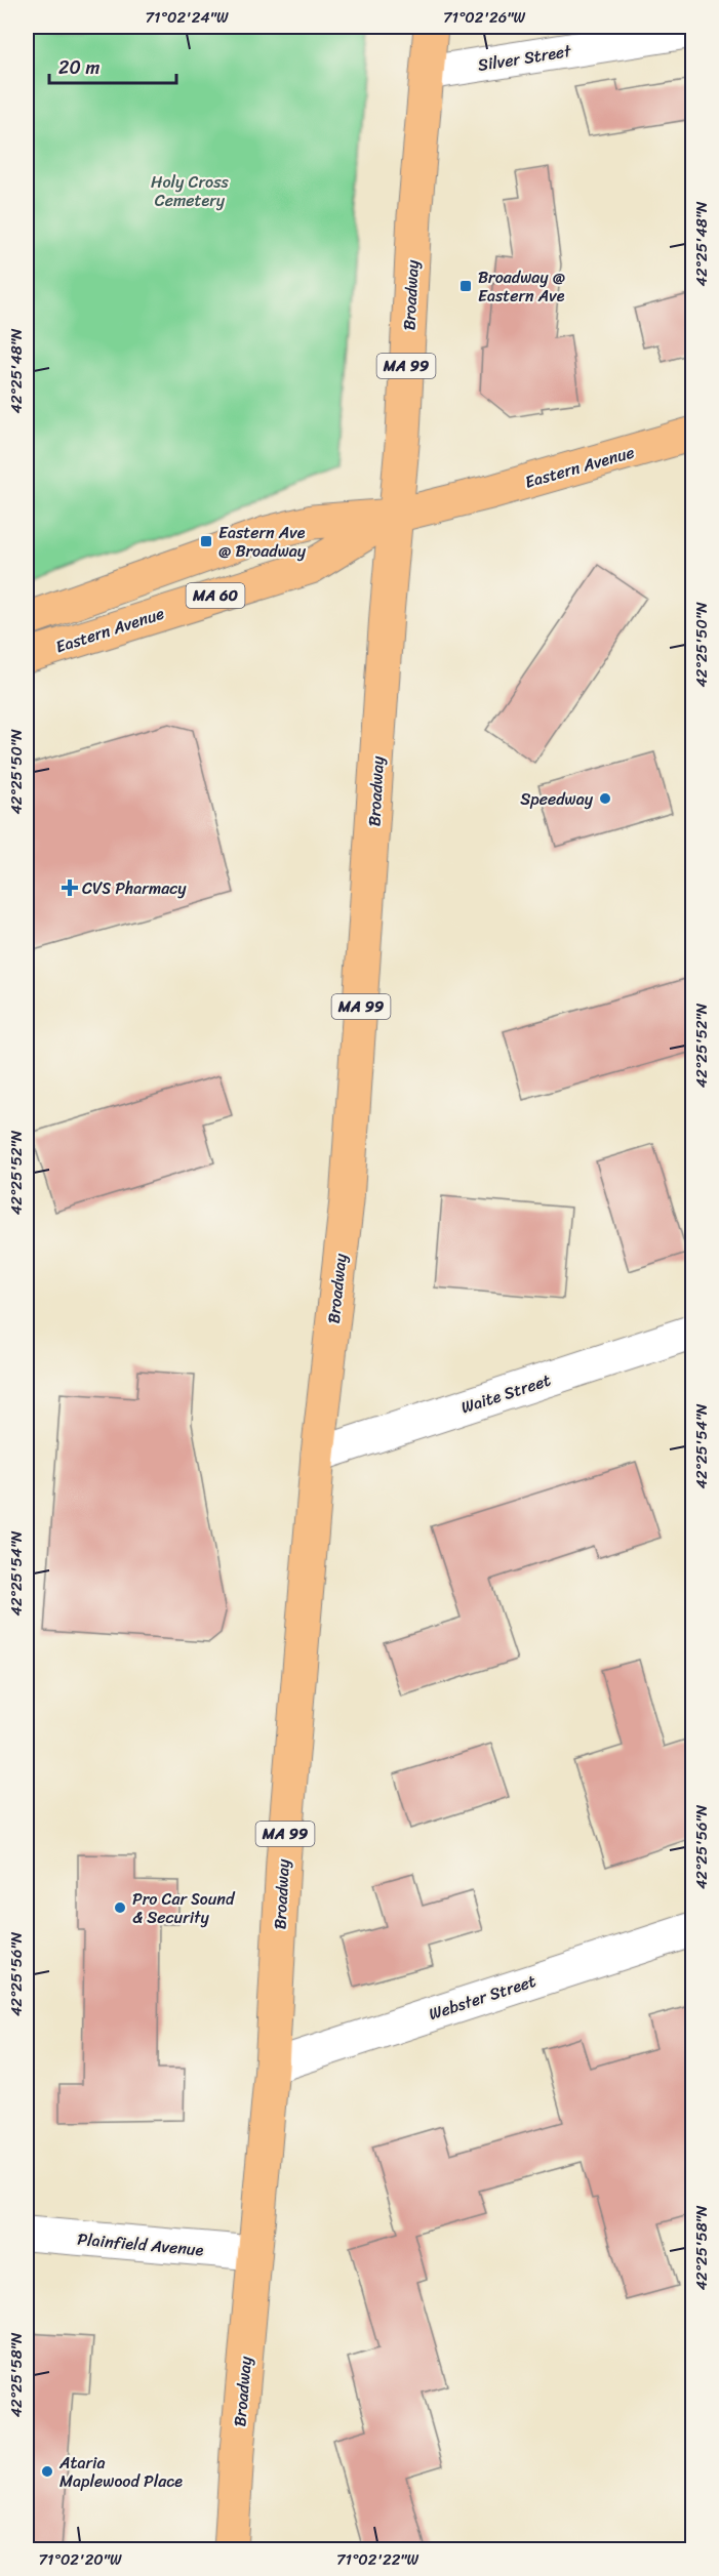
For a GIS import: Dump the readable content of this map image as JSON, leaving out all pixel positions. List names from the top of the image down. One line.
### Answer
{"streets":{"main road":["Broadway","MA 99","Eastern Avenue","MA 60"],"street":["Silver Street","Waite Street","Webster Street","Plainfield Avenue"]},"crossings":[["Silver Street","Broadway"],["Broadway","Eastern Avenue"],["Broadway","Waite Street"],["Broadway","Webster Street"],["Broadway","Plainfield Avenue"]],"parks":["Holy Cross Cemetery"],"places":{"transit":["Broadway @ Eastern Ave","Eastern Ave @ Broadway"],"other":["Speedway","Pro Car Sound & Security","Ataria Maplewood Place"],"health":["CVS Pharmacy"]},"scale_bar":"20 m","coordinates":["71°02'24\"W","71°02'26\"W","42°25'48\"N","42°25'50\"N","42°25'52\"N","42°25'54\"N","42°25'56\"N","42°25'58\"N","71°02'20\"W","71°02'22\"W"]}
